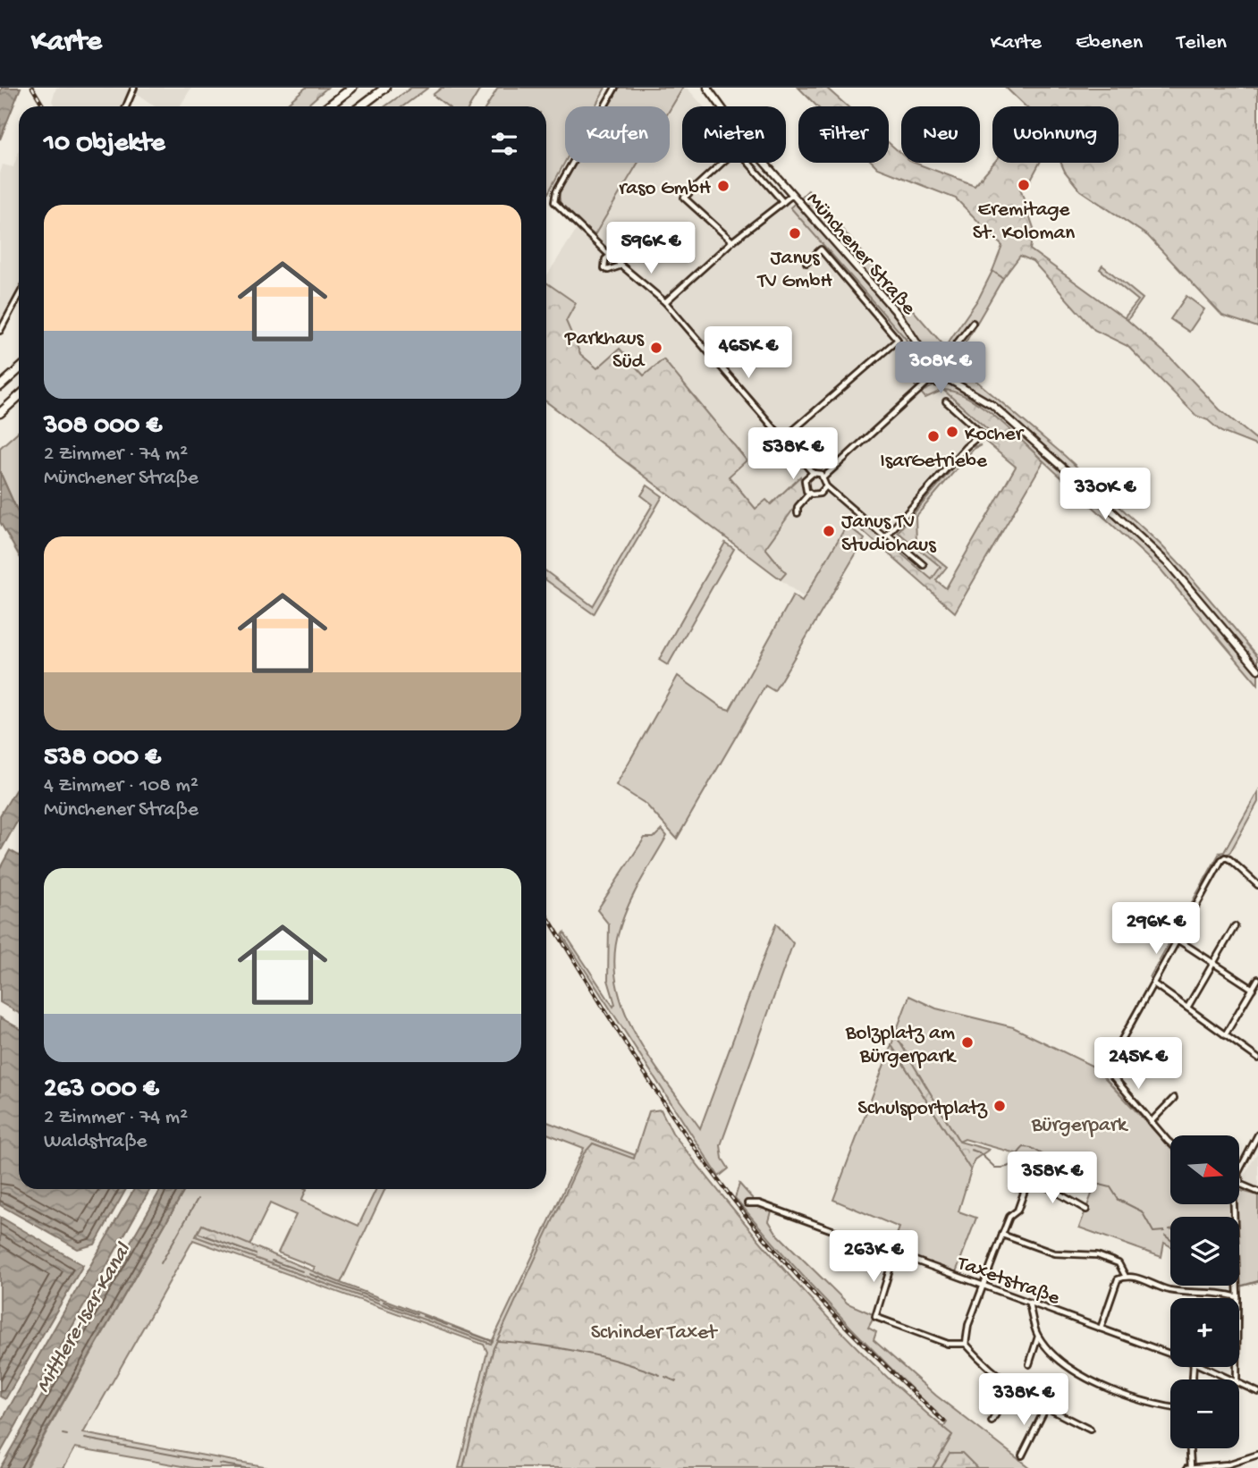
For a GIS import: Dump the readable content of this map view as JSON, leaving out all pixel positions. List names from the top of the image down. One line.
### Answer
{"streets":{"main road":["Münchener Straße"],"street":["Taxetstraße"]},"water":["Mittlere-Isar-Kanal"],"parks":["Bürgerpark","Schinder Taxet"],"places":["Eremitage St. Koloman","raso GmbH","Janus TV GmbH","Parkhaus Süd","Kocher","IsarGetriebe","Janus TV Studiohaus","Bolzplatz am Bürgerpark","Schulsportplatz"],"north":"right","page":{"header":"Karte","nav":["Karte","Ebenen","Teilen"],"chip":["Kaufen","Mieten","Filter","Neu","Wohnung"],"heading":"10 Objekte","list":[{"name":"308 000 €","note":"2 Zimmer · 74 m² · Münchener Straße"},{"name":"538 000 €","note":"4 Zimmer · 108 m² · Münchener Straße"},{"name":"263 000 €","note":"2 Zimmer · 74 m² · Waldstraße"}],"price":["596K €","465K €","308K €","538K €","330K €","296K €","245K €","358K €","263K €","338K €"],"map_buttons":["+","−"]}}
